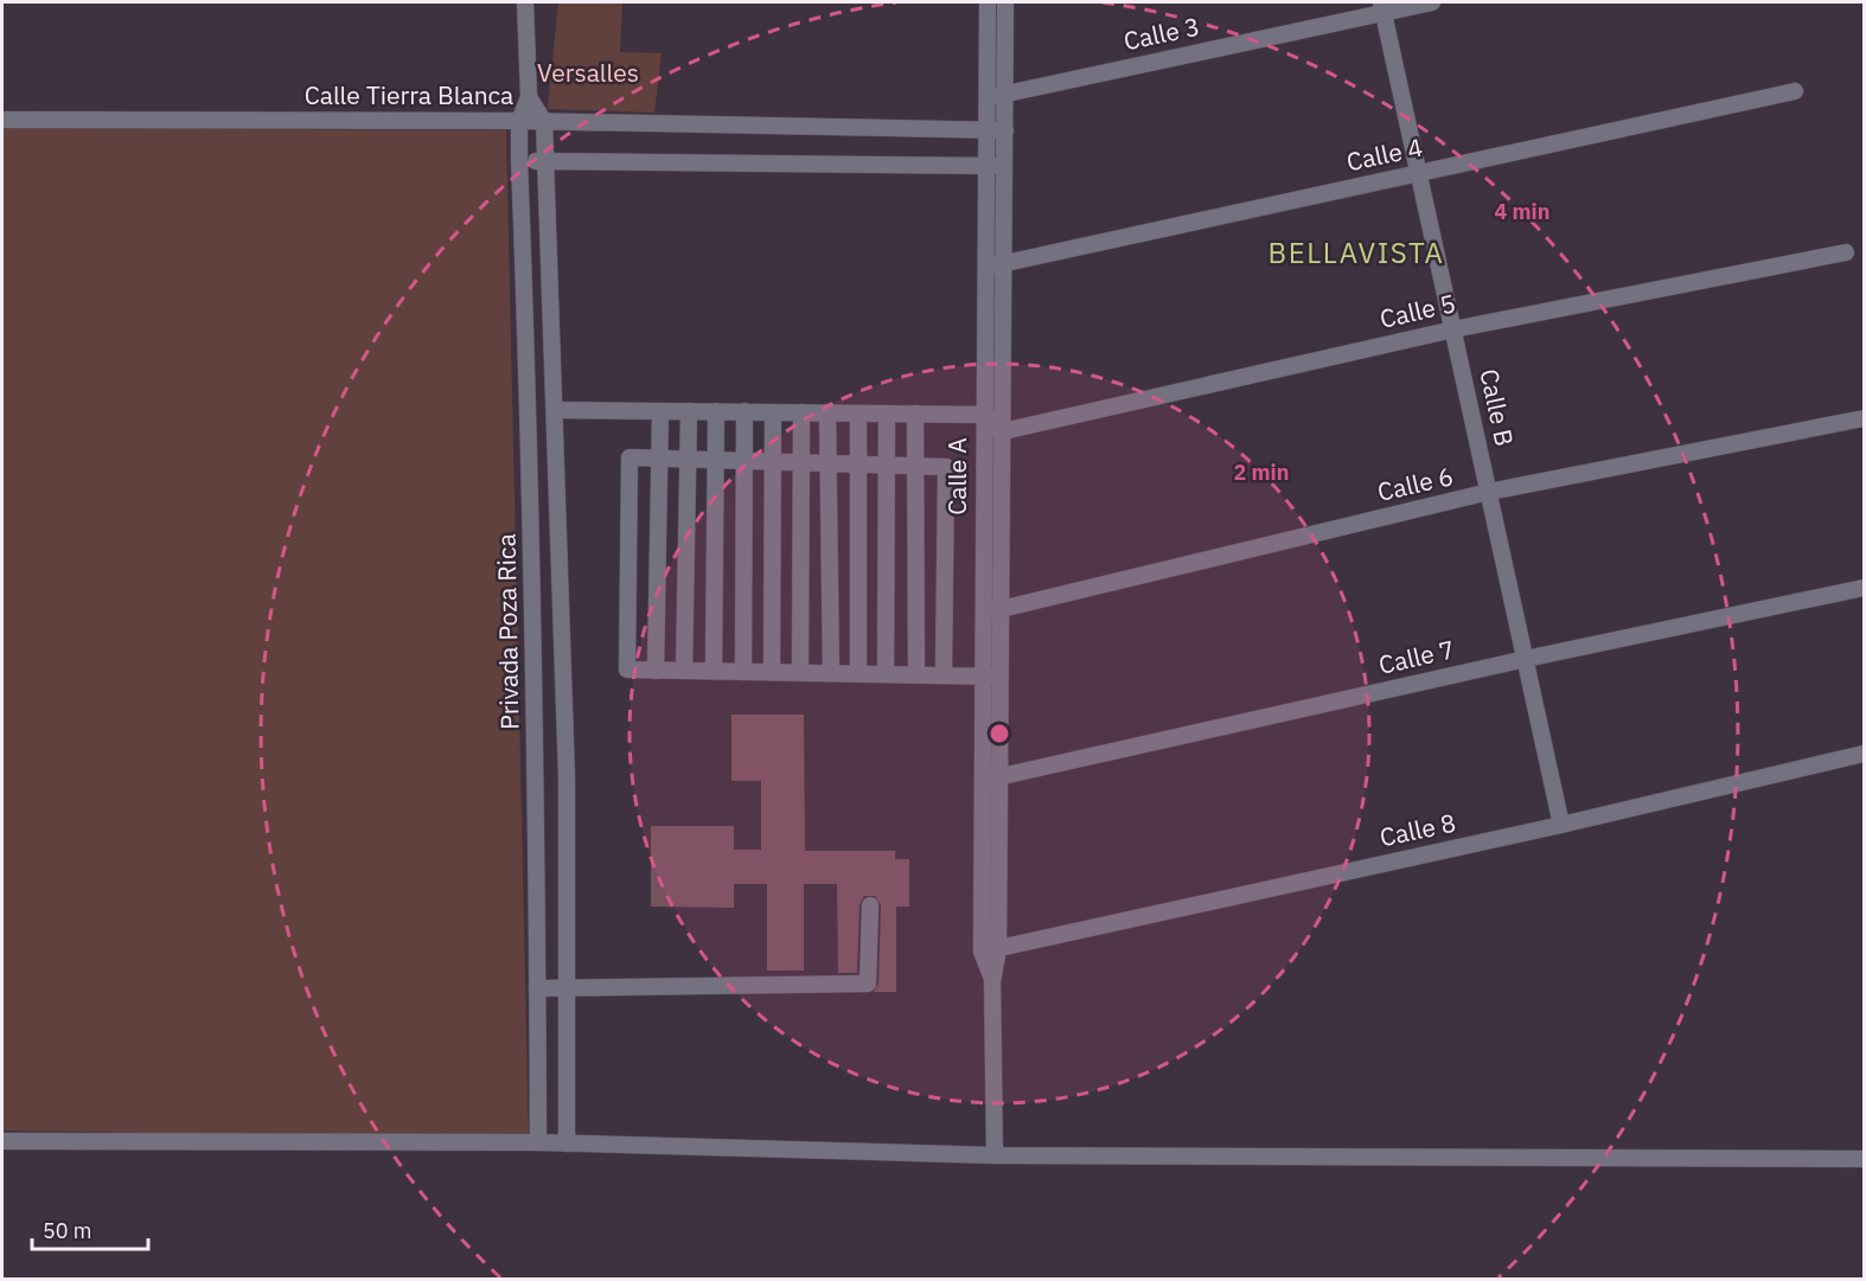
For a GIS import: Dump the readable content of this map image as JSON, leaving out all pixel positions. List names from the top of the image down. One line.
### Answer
{"streets":{"street":["Calle 3","Calle Tierra Blanca","Calle 4","Calle 5","Calle B","Calle A","Calle 6","Privada Poza Rica","Calle 7","Calle 8"]},"crossings":[["Calle 3","Calle B"],["Calle 3","Calle A"],["Calle Tierra Blanca","Calle A"],["Calle Tierra Blanca","Privada Poza Rica"],["Calle 4","Calle B"],["Calle 4","Calle A"],["Calle 5","Calle B"],["Calle 5","Calle A"],["Calle B","Calle 6"],["Calle B","Calle 7"],["Calle B","Calle 8"],["Calle A","Calle 6"],["Calle A","Calle 7"],["Calle A","Calle 8"]],"districts":["BELLAVISTA"],"parks":["Versalles"],"scale_bar":"50 m","rings":["4 min","2 min"]}
